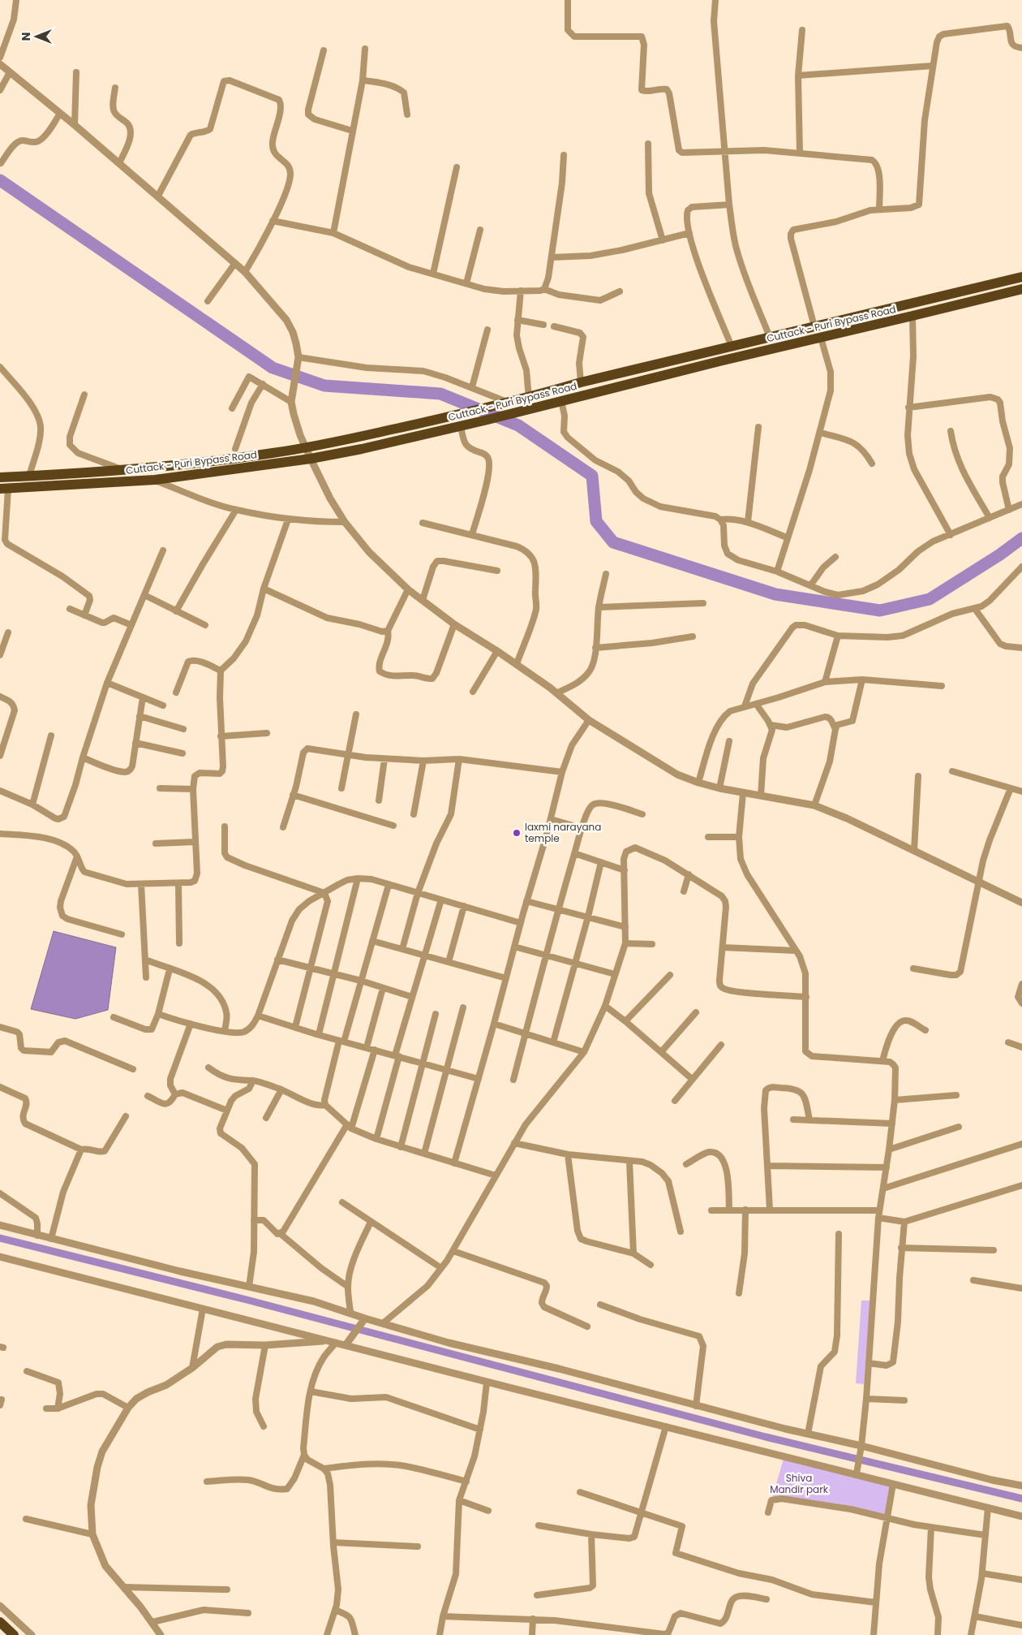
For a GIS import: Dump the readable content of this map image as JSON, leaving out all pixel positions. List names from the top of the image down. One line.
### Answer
{"streets":{"highway":["Cuttack - Puri Bypass Road"]},"parks":["Shiva Mandir park"],"places":["laxmi narayana temple"],"north":"left"}
